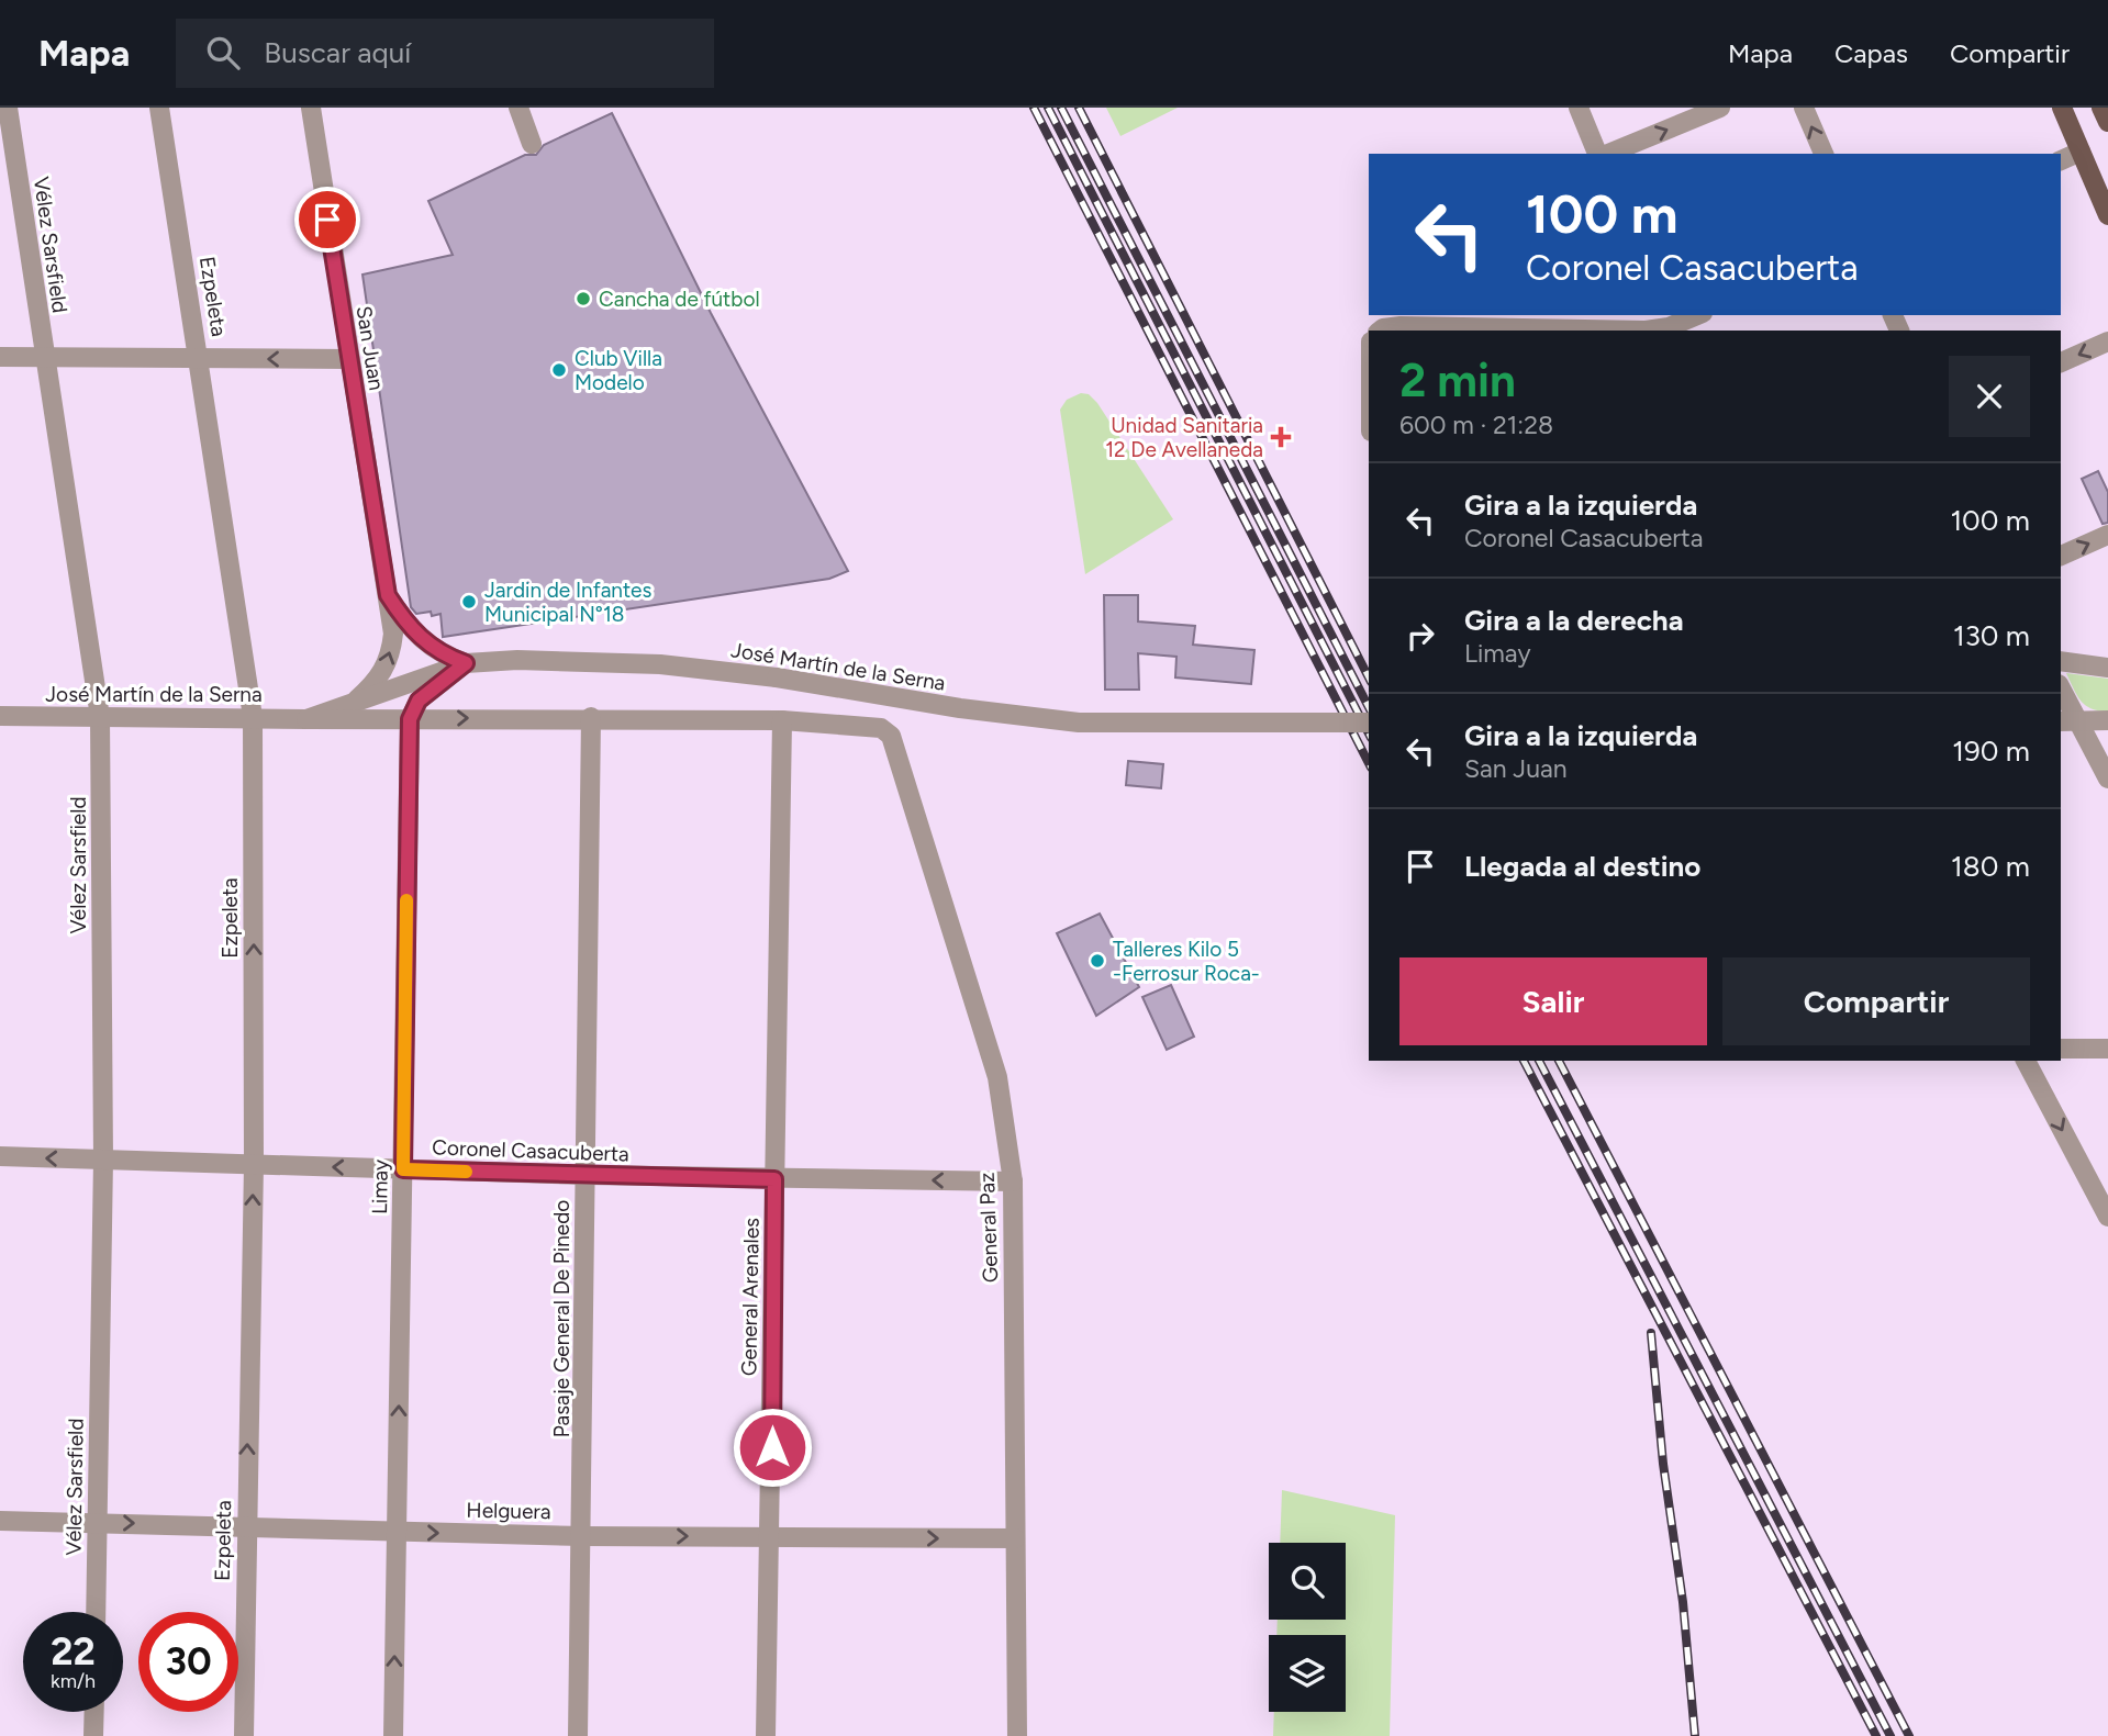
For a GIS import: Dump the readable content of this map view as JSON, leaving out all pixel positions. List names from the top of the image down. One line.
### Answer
{"streets":{"street":["Vélez Sarsfield","Ezpeleta","San Juan","José Martín de la Serna","Coronel Casacuberta","Limay","General Paz","General Arenales","Pasaje General De Pinedo","Helguera"]},"crossings":[["Vélez Sarsfield","José Martín de la Serna"],["Vélez Sarsfield","Coronel Casacuberta"],["Vélez Sarsfield","Helguera"],["Ezpeleta","José Martín de la Serna"],["Ezpeleta","Coronel Casacuberta"],["Ezpeleta","Helguera"],["San Juan","José Martín de la Serna"],["José Martín de la Serna","Limay"],["José Martín de la Serna","General Paz"],["José Martín de la Serna","General Arenales"],["José Martín de la Serna","Pasaje General De Pinedo"],["Coronel Casacuberta","Limay"],["Coronel Casacuberta","General Paz"],["Coronel Casacuberta","General Arenales"],["Coronel Casacuberta","Pasaje General De Pinedo"],["Limay","Helguera"],["General Paz","Helguera"],["General Arenales","Helguera"],["Pasaje General De Pinedo","Helguera"]],"one_way":["Ezpeleta","Coronel Casacuberta","Limay","Helguera"],"places":{"other":["Cancha de fútbol","Club Villa Modelo","Jardin de Infantes Municipal N°18","Talleres Kilo 5 -Ferrosur Roca-"],"health":["Unidad Sanitaria 12 De Avellaneda"]},"page":{"header":"Mapa","search":"Buscar aquí","nav":["Mapa","Capas","Compartir"],"turn":["100 m","Coronel Casacuberta"],"heading":["2 min","600 m · 21:28"],"list":[{"name":"Gira a la izquierda","note":"Coronel Casacuberta","value":"100 m"},{"name":"Gira a la derecha","note":"Limay","value":"130 m"},{"name":"Gira a la izquierda","note":"San Juan","value":"190 m"},{"name":"Llegada al destino","value":"180 m"}],"buttons":["Salir","Compartir"],"speed":"22 km/h","limit":"30"}}
